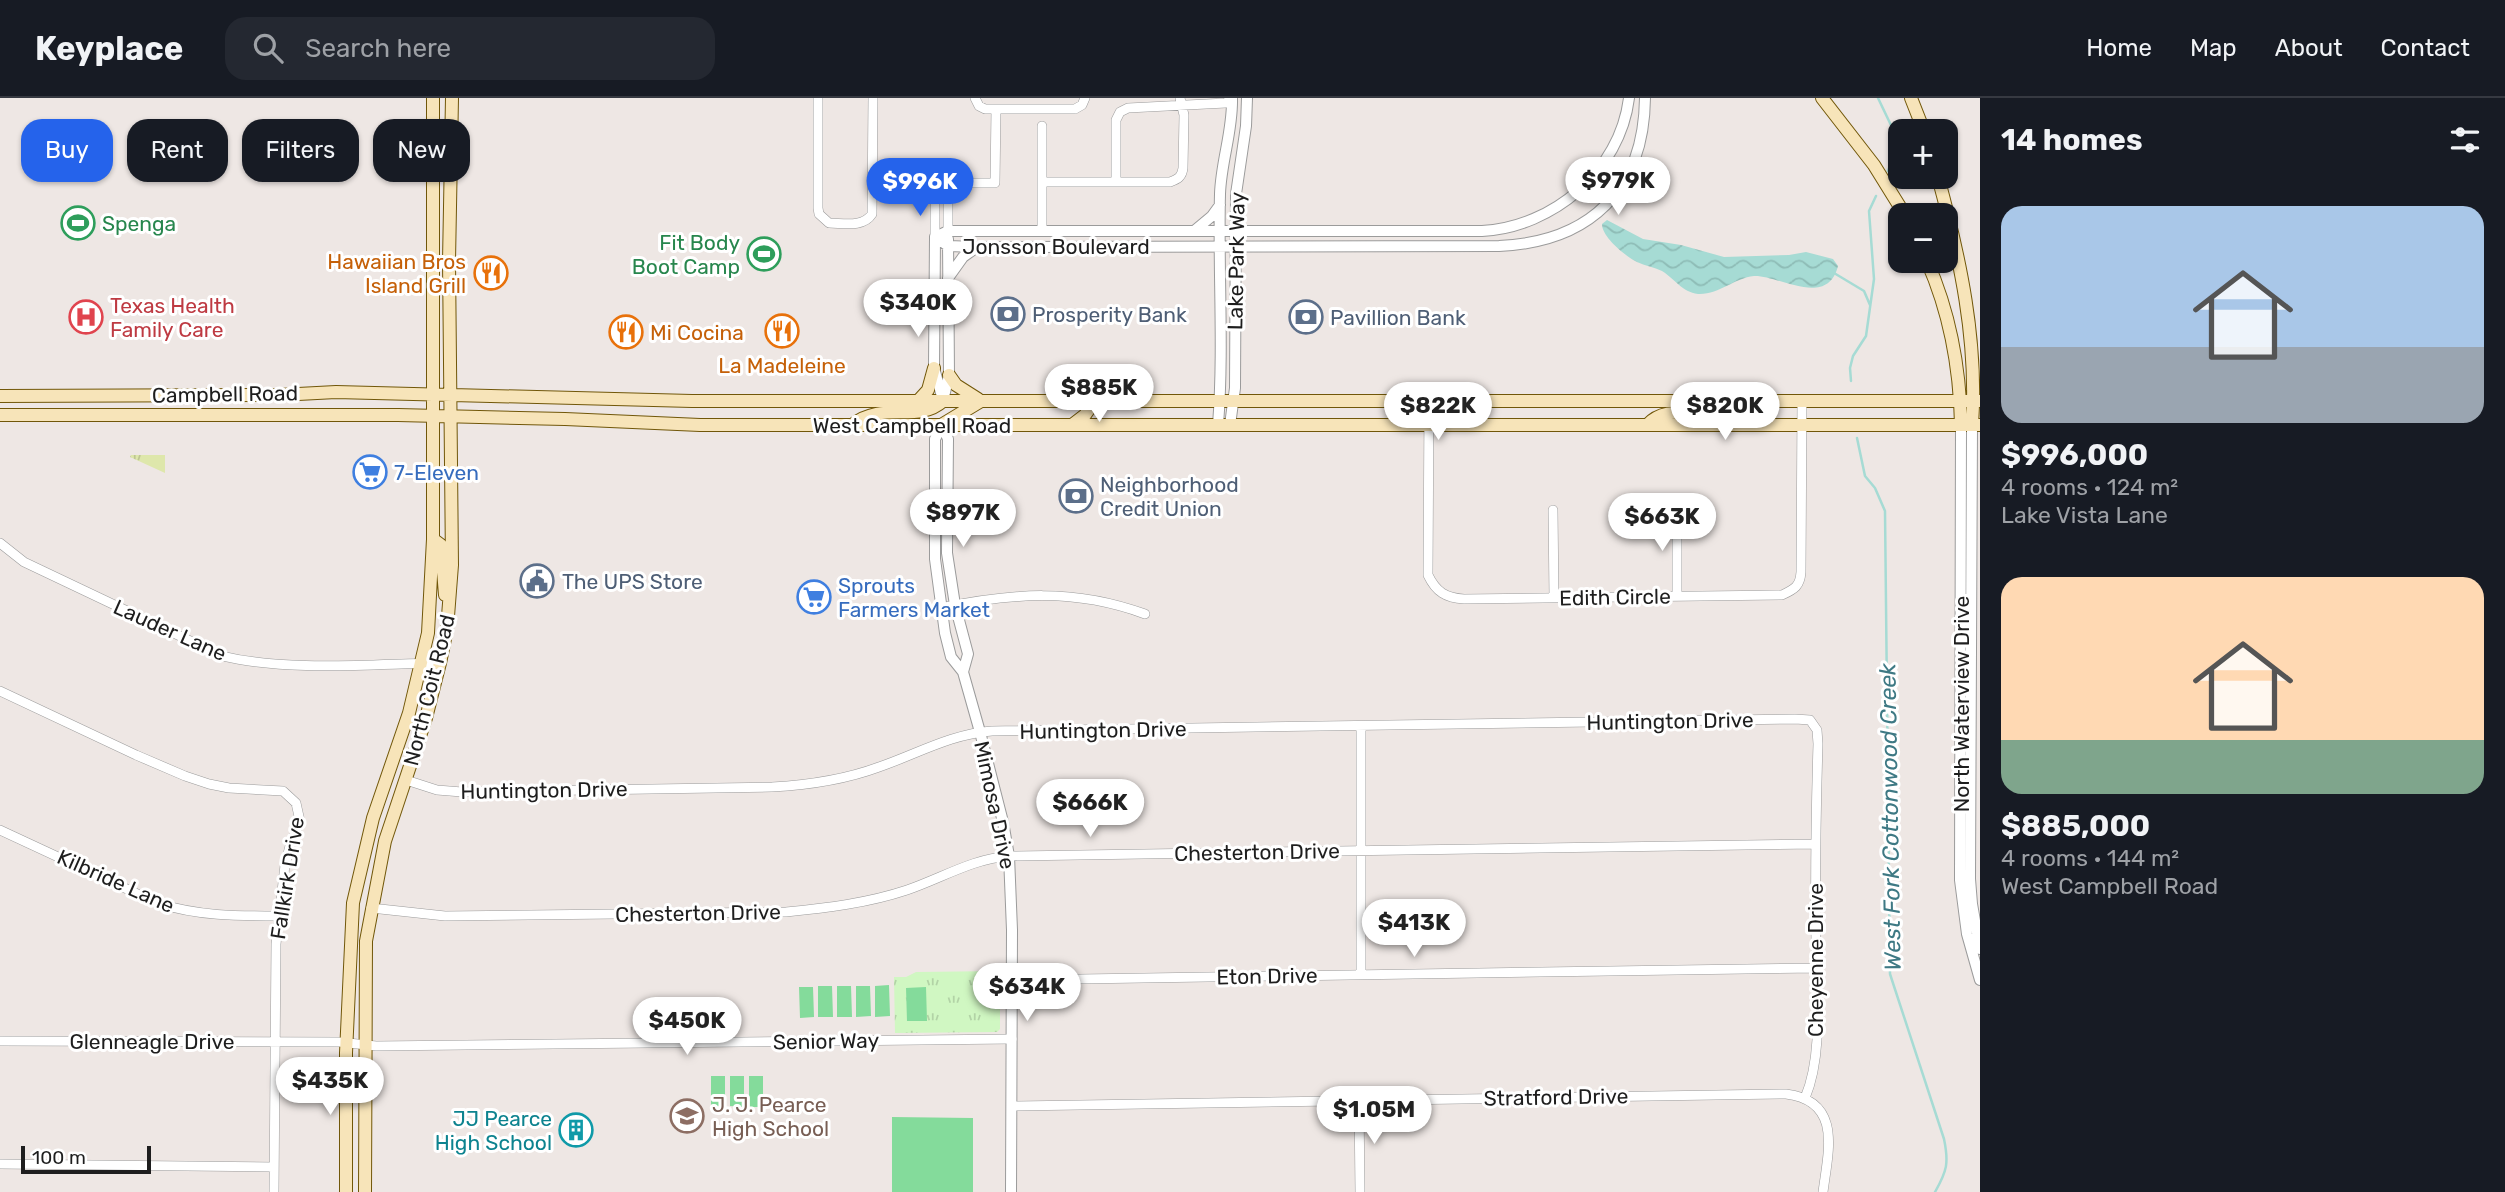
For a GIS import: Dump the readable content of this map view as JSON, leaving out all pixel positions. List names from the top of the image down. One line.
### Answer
{"streets":{"main road":["Campbell Road","West Campbell Road","North Coit Road"],"street":["Jonsson Boulevard","Lake Park Way","Edith Circle","Lauder Lane","North Waterview Drive","Huntington Drive","Mimosa Drive","Chesterton Drive","Fallkirk Drive","Kilbride Lane","Cheyenne Drive","Eton Drive","Glenneagle Drive","Senior Way","Stratford Drive"]},"crossings":[["Jonsson Boulevard","Lake Park Way"],["Lake Park Way","West Campbell Road"],["Campbell Road","West Campbell Road"],["Campbell Road","North Coit Road"],["West Campbell Road","Edith Circle"],["West Campbell Road","North Coit Road"],["West Campbell Road","North Waterview Drive"],["West Campbell Road","Mimosa Drive"],["Lauder Lane","North Coit Road"],["North Coit Road","Huntington Drive"],["North Coit Road","Chesterton Drive"],["North Coit Road","Glenneagle Drive"],["North Coit Road","Senior Way"],["Huntington Drive","Mimosa Drive"],["Huntington Drive","Cheyenne Drive"],["Mimosa Drive","Chesterton Drive"],["Mimosa Drive","Eton Drive"],["Mimosa Drive","Senior Way"],["Mimosa Drive","Stratford Drive"],["Chesterton Drive","Cheyenne Drive"],["Fallkirk Drive","Kilbride Lane"],["Fallkirk Drive","Glenneagle Drive"],["Cheyenne Drive","Eton Drive"],["Cheyenne Drive","Stratford Drive"],["Glenneagle Drive","Senior Way"]],"water":["West Fork Cottonwood Creek"],"places":{"sports":["Spenga","Fit Body Boot Camp"],"restaurant":["Hawaiian Bros Island Grill","La Madeleine","Mi Cocina"],"bank":["Prosperity Bank","Pavillion Bank","Neighborhood Credit Union"],"hospital":["Texas Health Family Care"],"supermarket":["7-Eleven","Sprouts Farmers Market"],"public building":["The UPS Store"],"school or university":["J. J. Pearce High School"],"building":["JJ Pearce High School"]},"scale_bar":"100 m","page":{"header":"Keyplace","search":"Search here","nav":["Home","Map","About","Contact"],"heading":"14 homes","map_buttons":["+","−"],"chip":["Buy","Rent","Filters","New"],"price":["$979K","$996K","$340K","$885K","$822K","$820K","$897K","$663K","$666K","$413K","$634K","$450K","$435K","$1.05M"],"list":[{"name":"$996,000","note":"4 rooms · 124 m² · Lake Vista Lane"},{"name":"$885,000","note":"4 rooms · 144 m² · West Campbell Road"}],"scale":"100 m"}}
